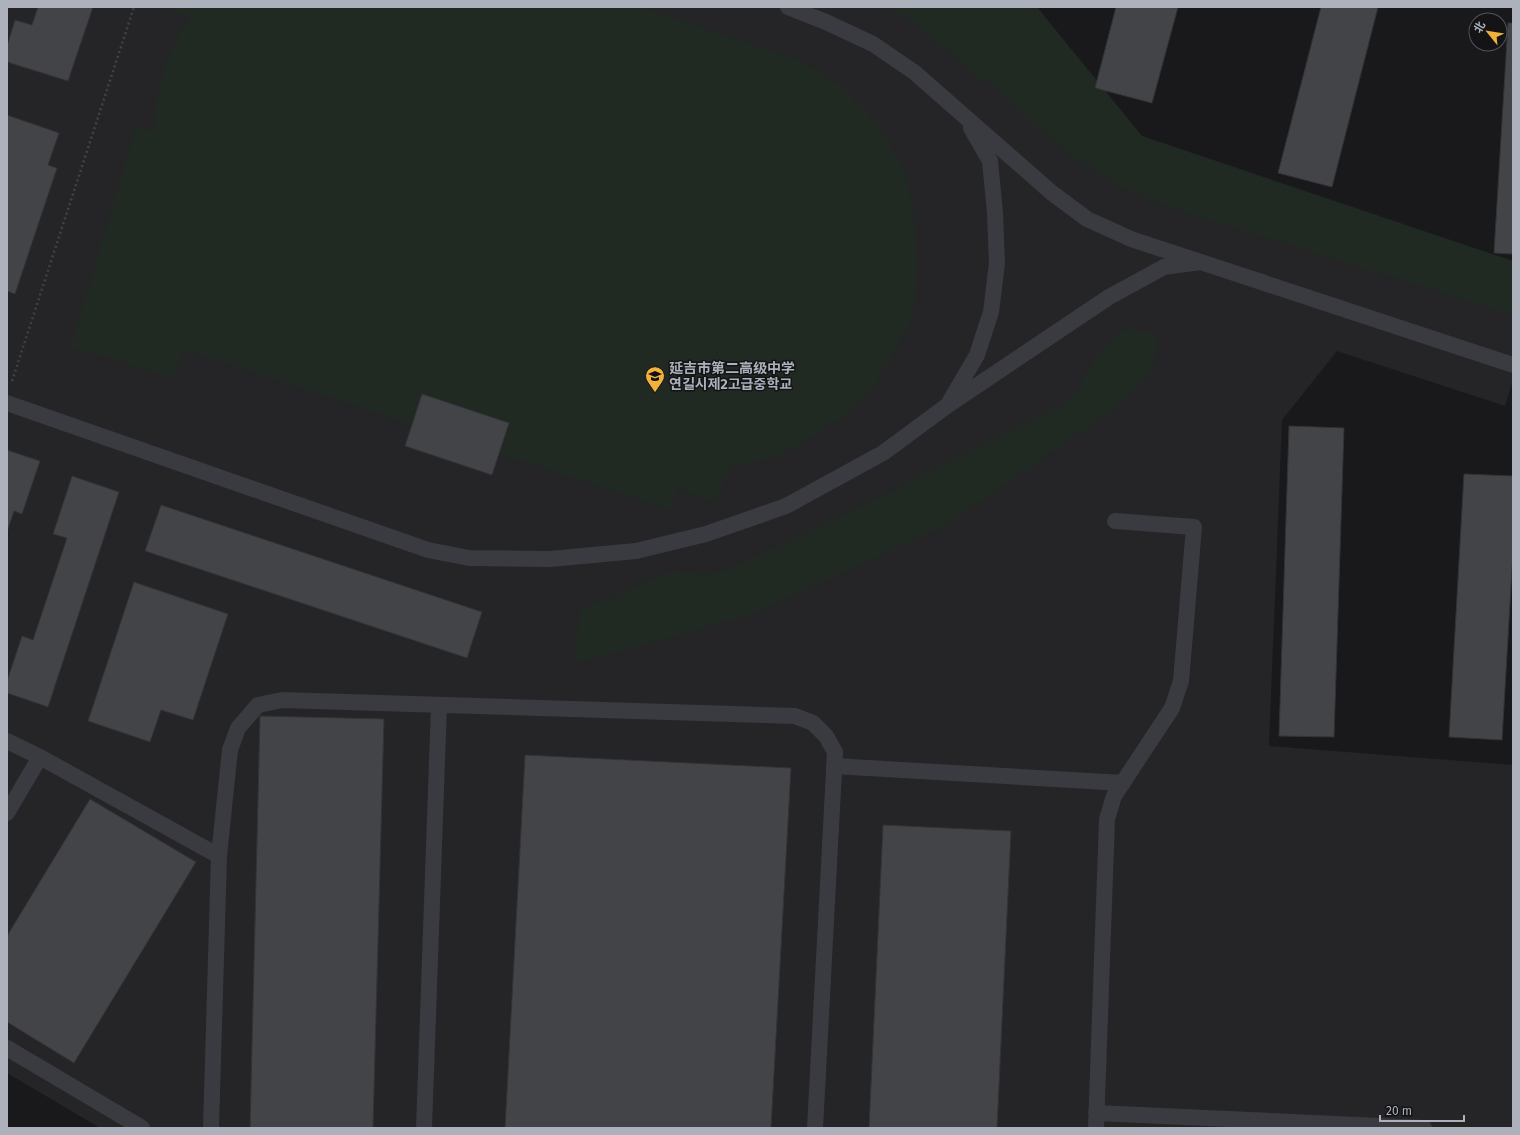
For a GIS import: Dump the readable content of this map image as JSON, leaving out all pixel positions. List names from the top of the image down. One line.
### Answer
{"places":{"school or university":["延吉市第二高级中学 연길시제2고급중학교"]},"scale_bar":"20 m","north":"top left"}
